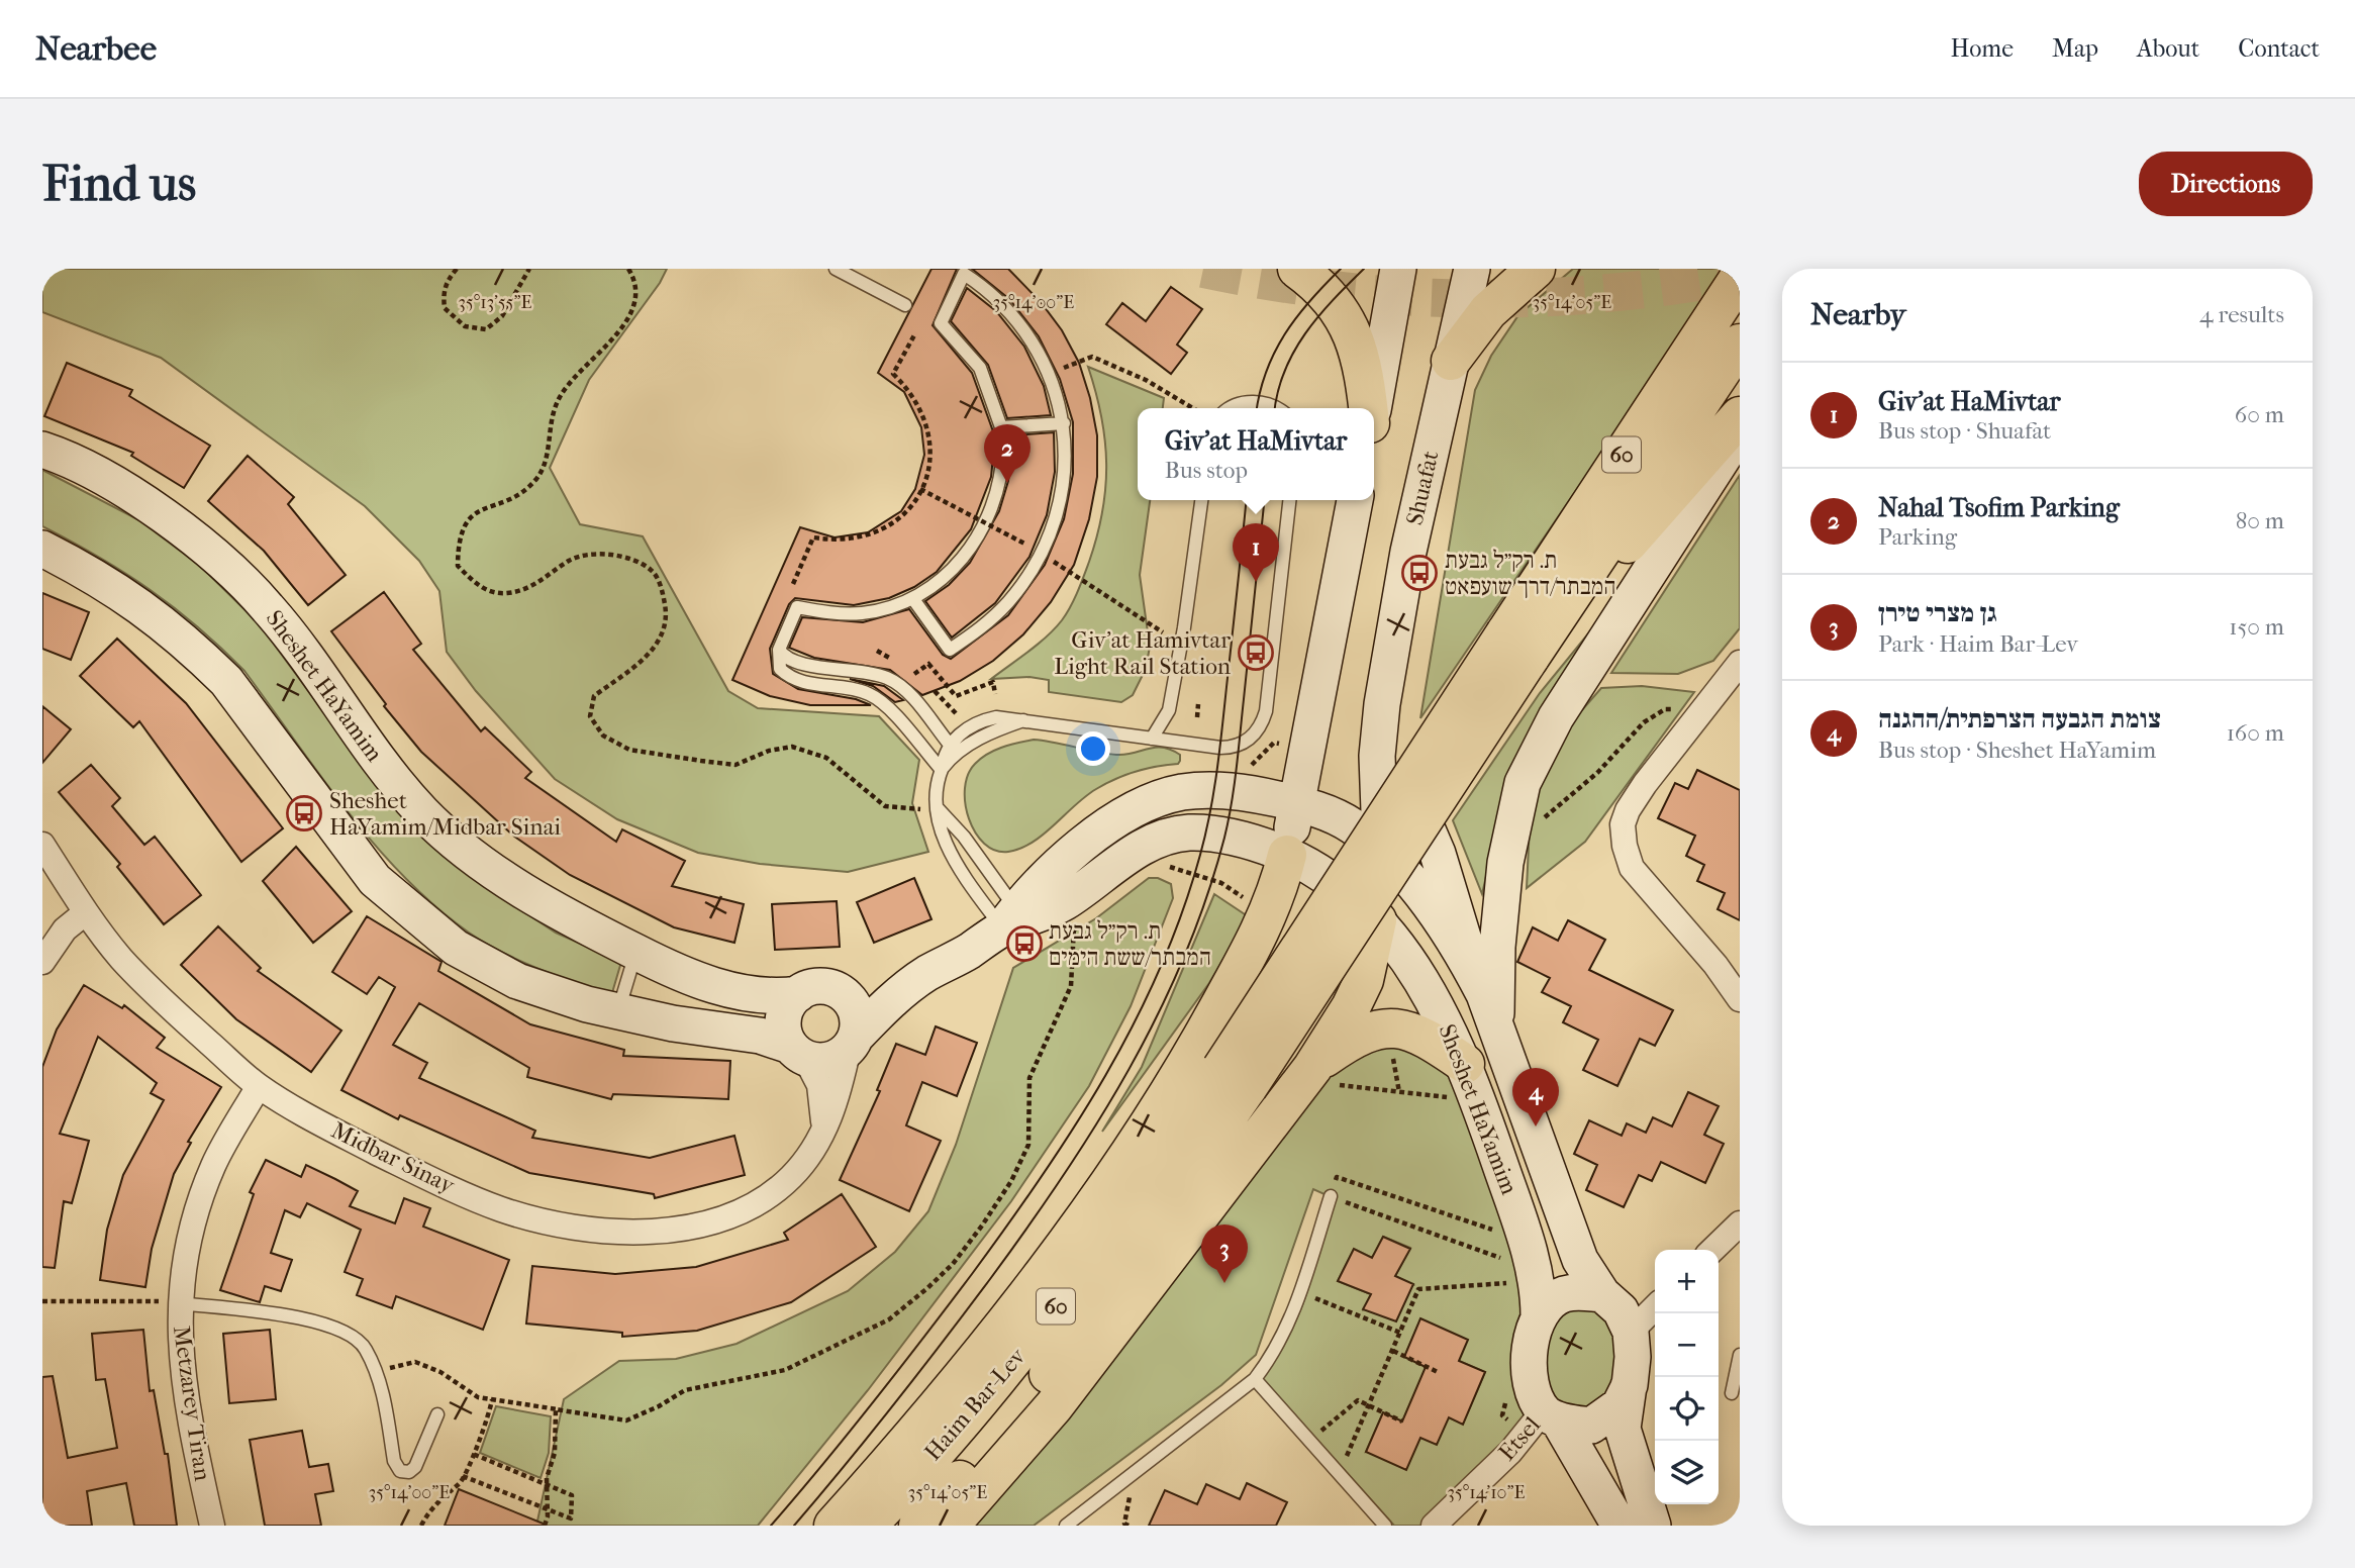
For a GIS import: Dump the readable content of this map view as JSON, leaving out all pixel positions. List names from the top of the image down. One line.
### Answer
{"streets":{"highway":["60","Haim Bar-Lev"],"street":["Shuafat","Sheshet HaYamim","Midbar Sinay","Metzarey Tiran","Etsel"]},"crossings":[["60","Haim Bar-Lev"],["Shuafat","Sheshet HaYamim"],["Sheshet HaYamim","Midbar Sinay"],["Sheshet HaYamim","Etsel"],["Midbar Sinay","Metzarey Tiran"]],"places":{"bus stop":["ת. רק״ל גבעת המבתר/דרך שועפאט","Giv'at Hamivtar Light Rail Station","Sheshet HaYamim/Midbar Sinai","ת. רק״ל גבעת המבתר/ששת הימים"]},"page":{"header":"Nearbee","nav":["Home","Map","About","Contact"],"buttons":"Directions","title":"Find us","heading":["Nearby","4 results"],"list":[{"mark":"1","name":"Giv'at HaMivtar","note":"Bus stop · Shuafat","value":"60 m"},{"mark":"2","name":"Nahal Tsofim Parking","note":"Parking","value":"80 m"},{"mark":"3","name":"גן מצרי טירן","note":"Park · Haim Bar-Lev","value":"150 m"},{"mark":"4","name":"צומת הגבעה הצרפתית/ההגנה","note":"Bus stop · Sheshet HaYamim","value":"160 m"}],"popup":["Giv'at HaMivtar","Bus stop"],"pins":["2","1","4","3"],"map_buttons":["+","−"]},"coordinates":["35°13'55\"E","35°14'00\"E","35°14'05\"E","35°14'10\"E"]}
